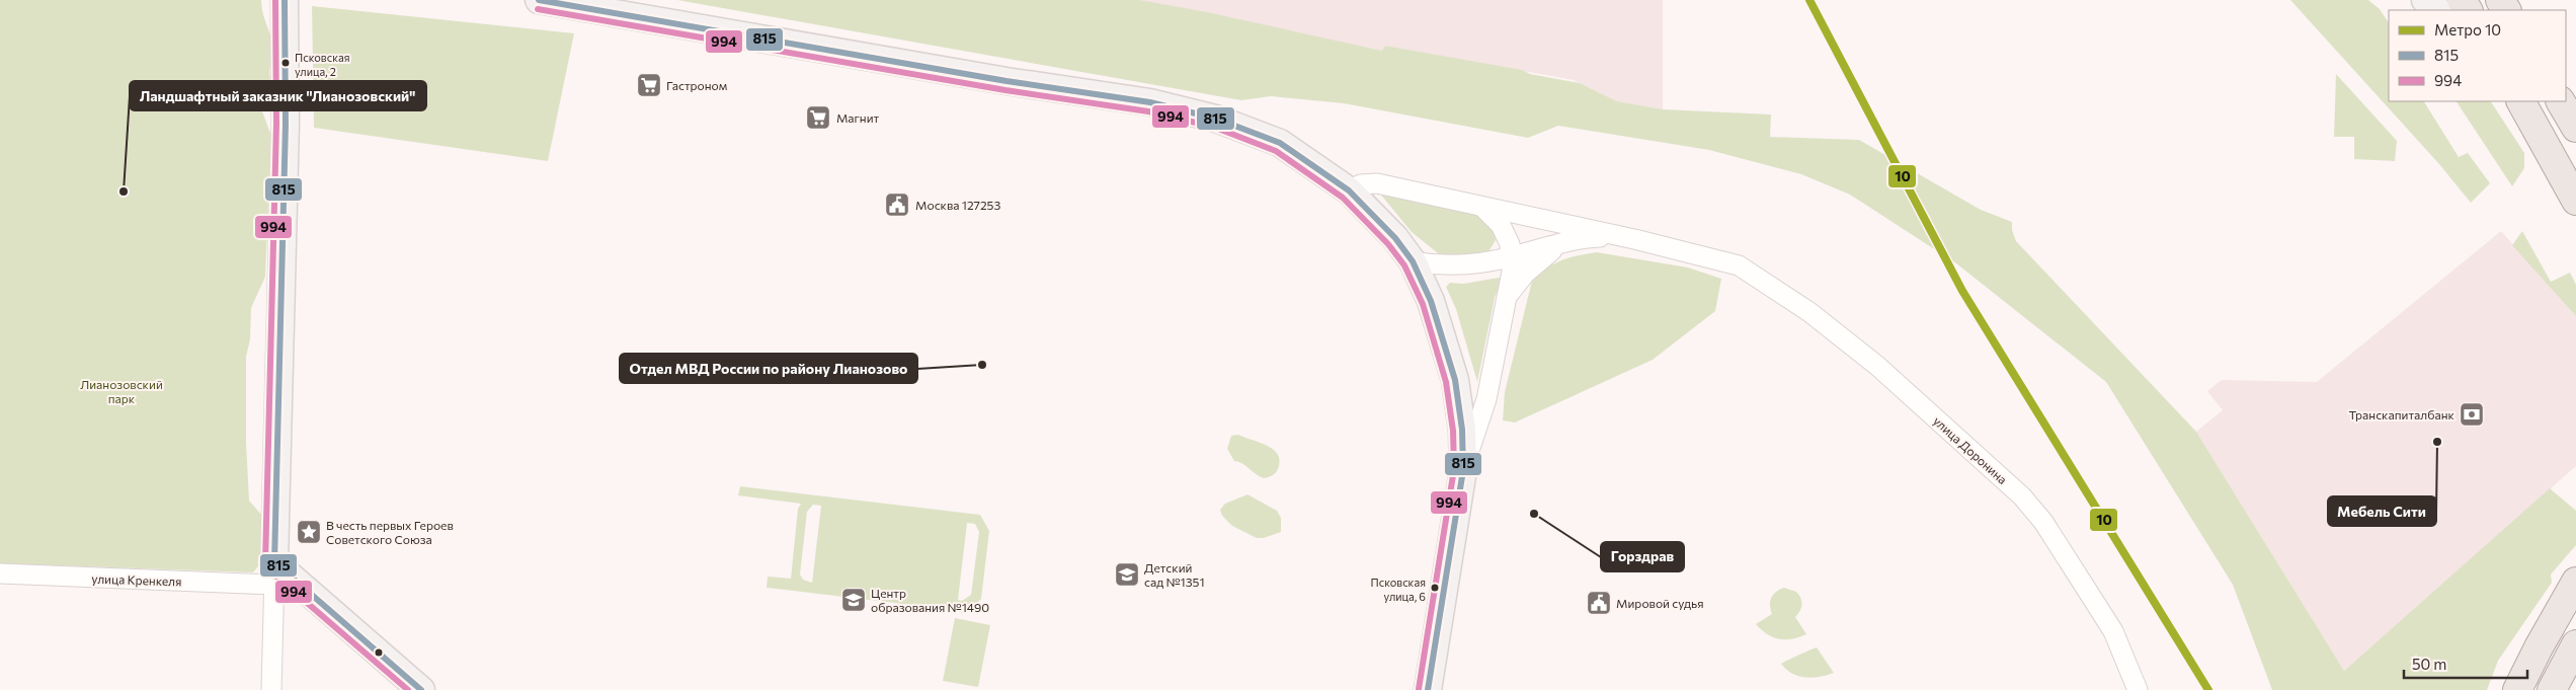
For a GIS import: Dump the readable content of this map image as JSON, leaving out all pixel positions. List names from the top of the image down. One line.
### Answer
{"streets":{"street":["улица Доронина","улица Кренкеля"]},"parks":["Лианозовский парк"],"places":{"other":["Псковская улица, 2","Ландшафтный заказник \"Лианозовский\"","Отдел МВД России по району Лианозово","Мебель Сити","Горздрав","Псковская улица, 6"],"supermarket":["Гастроном","Магнит"],"public building":["Москва 127253","Мировой судья"],"bank":["Транскапиталбанк"],"place":["В честь первых Героев Советского Союза"],"school or university":["Детский сад №1351","Центр образования №1490"]},"lines":["metro line 10","transit line 815","transit line 994"],"legend":["Метро 10","815","994"],"scale_bar":"50 m"}
